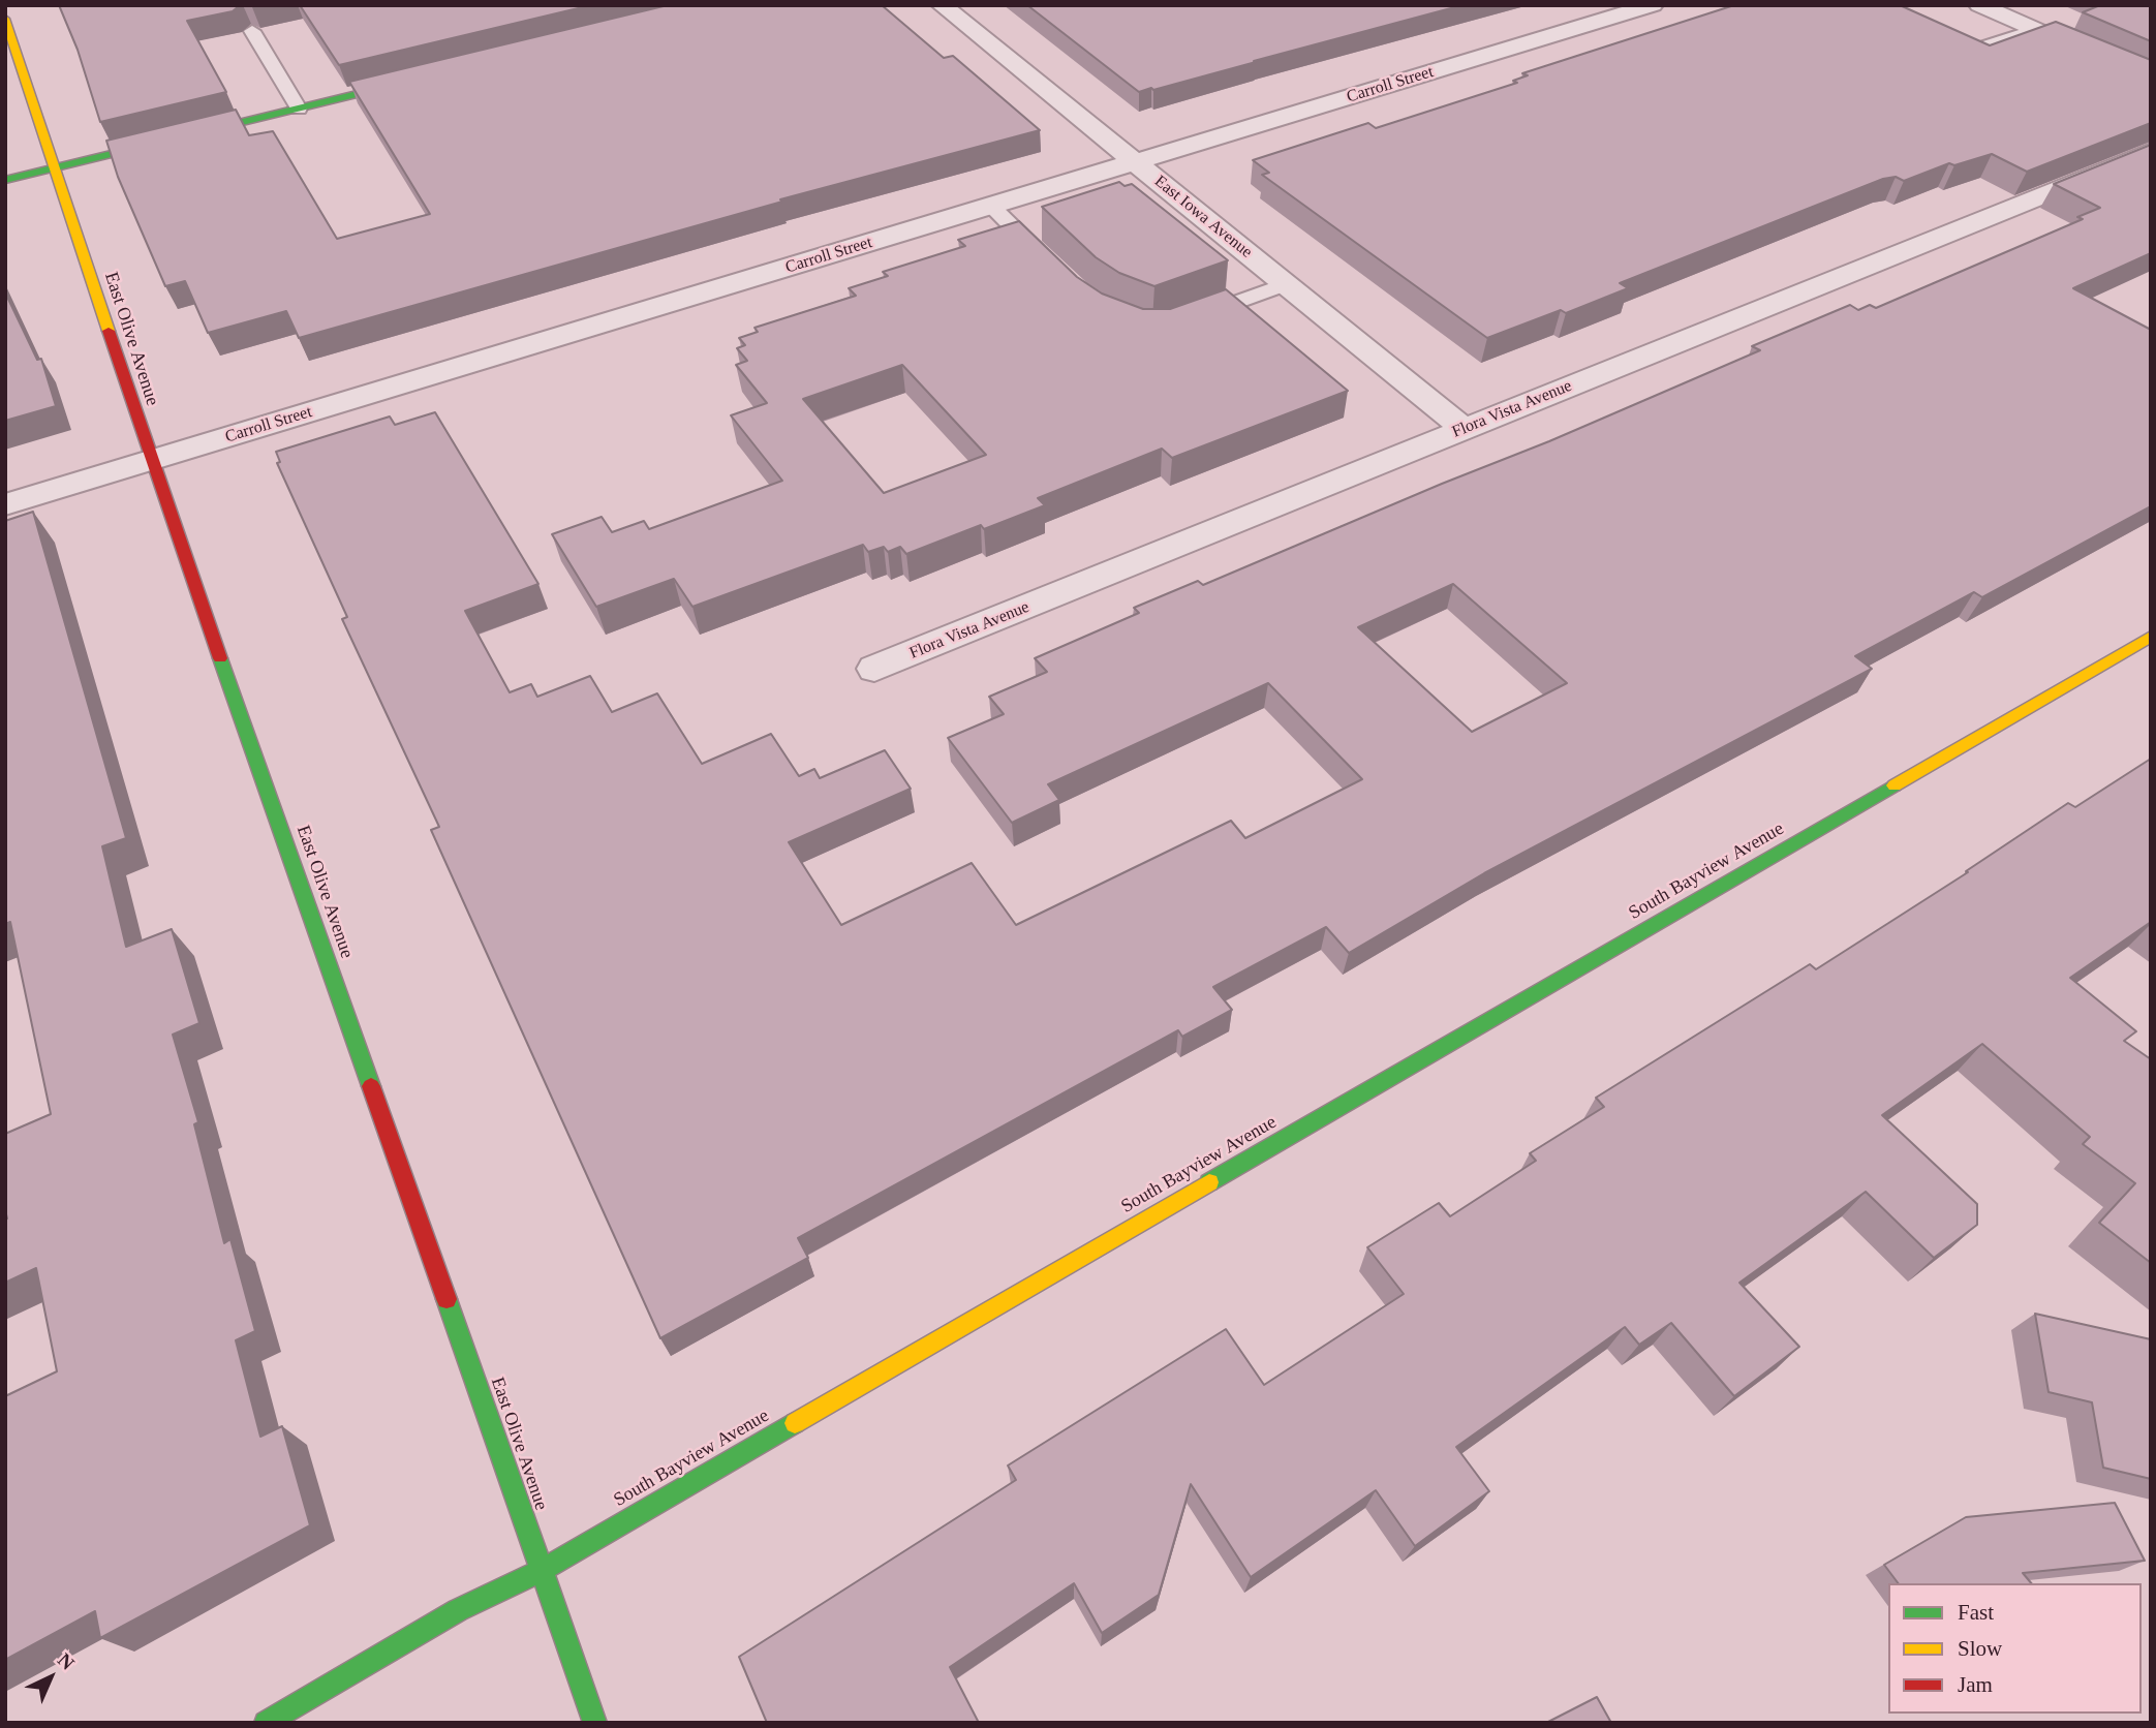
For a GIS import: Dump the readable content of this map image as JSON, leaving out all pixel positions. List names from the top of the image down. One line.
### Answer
{"streets":{"street":["Carroll Street","East Iowa Avenue","East Olive Avenue","Flora Vista Avenue","South Bayview Avenue"]},"crossings":[["Carroll Street","East Iowa Avenue"],["Carroll Street","East Olive Avenue"],["East Iowa Avenue","Flora Vista Avenue"],["East Olive Avenue","South Bayview Avenue"]],"legend":["Fast","Slow","Jam"],"north":"top right"}
